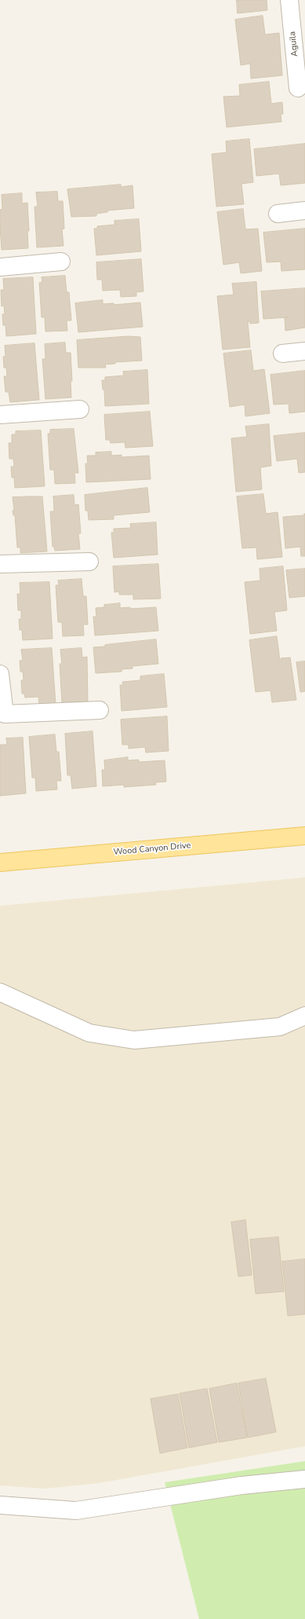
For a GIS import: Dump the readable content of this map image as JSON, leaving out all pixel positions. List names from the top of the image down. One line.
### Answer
{"streets":{"main road":["Wood Canyon Drive"],"street":["Aguila"]}}
